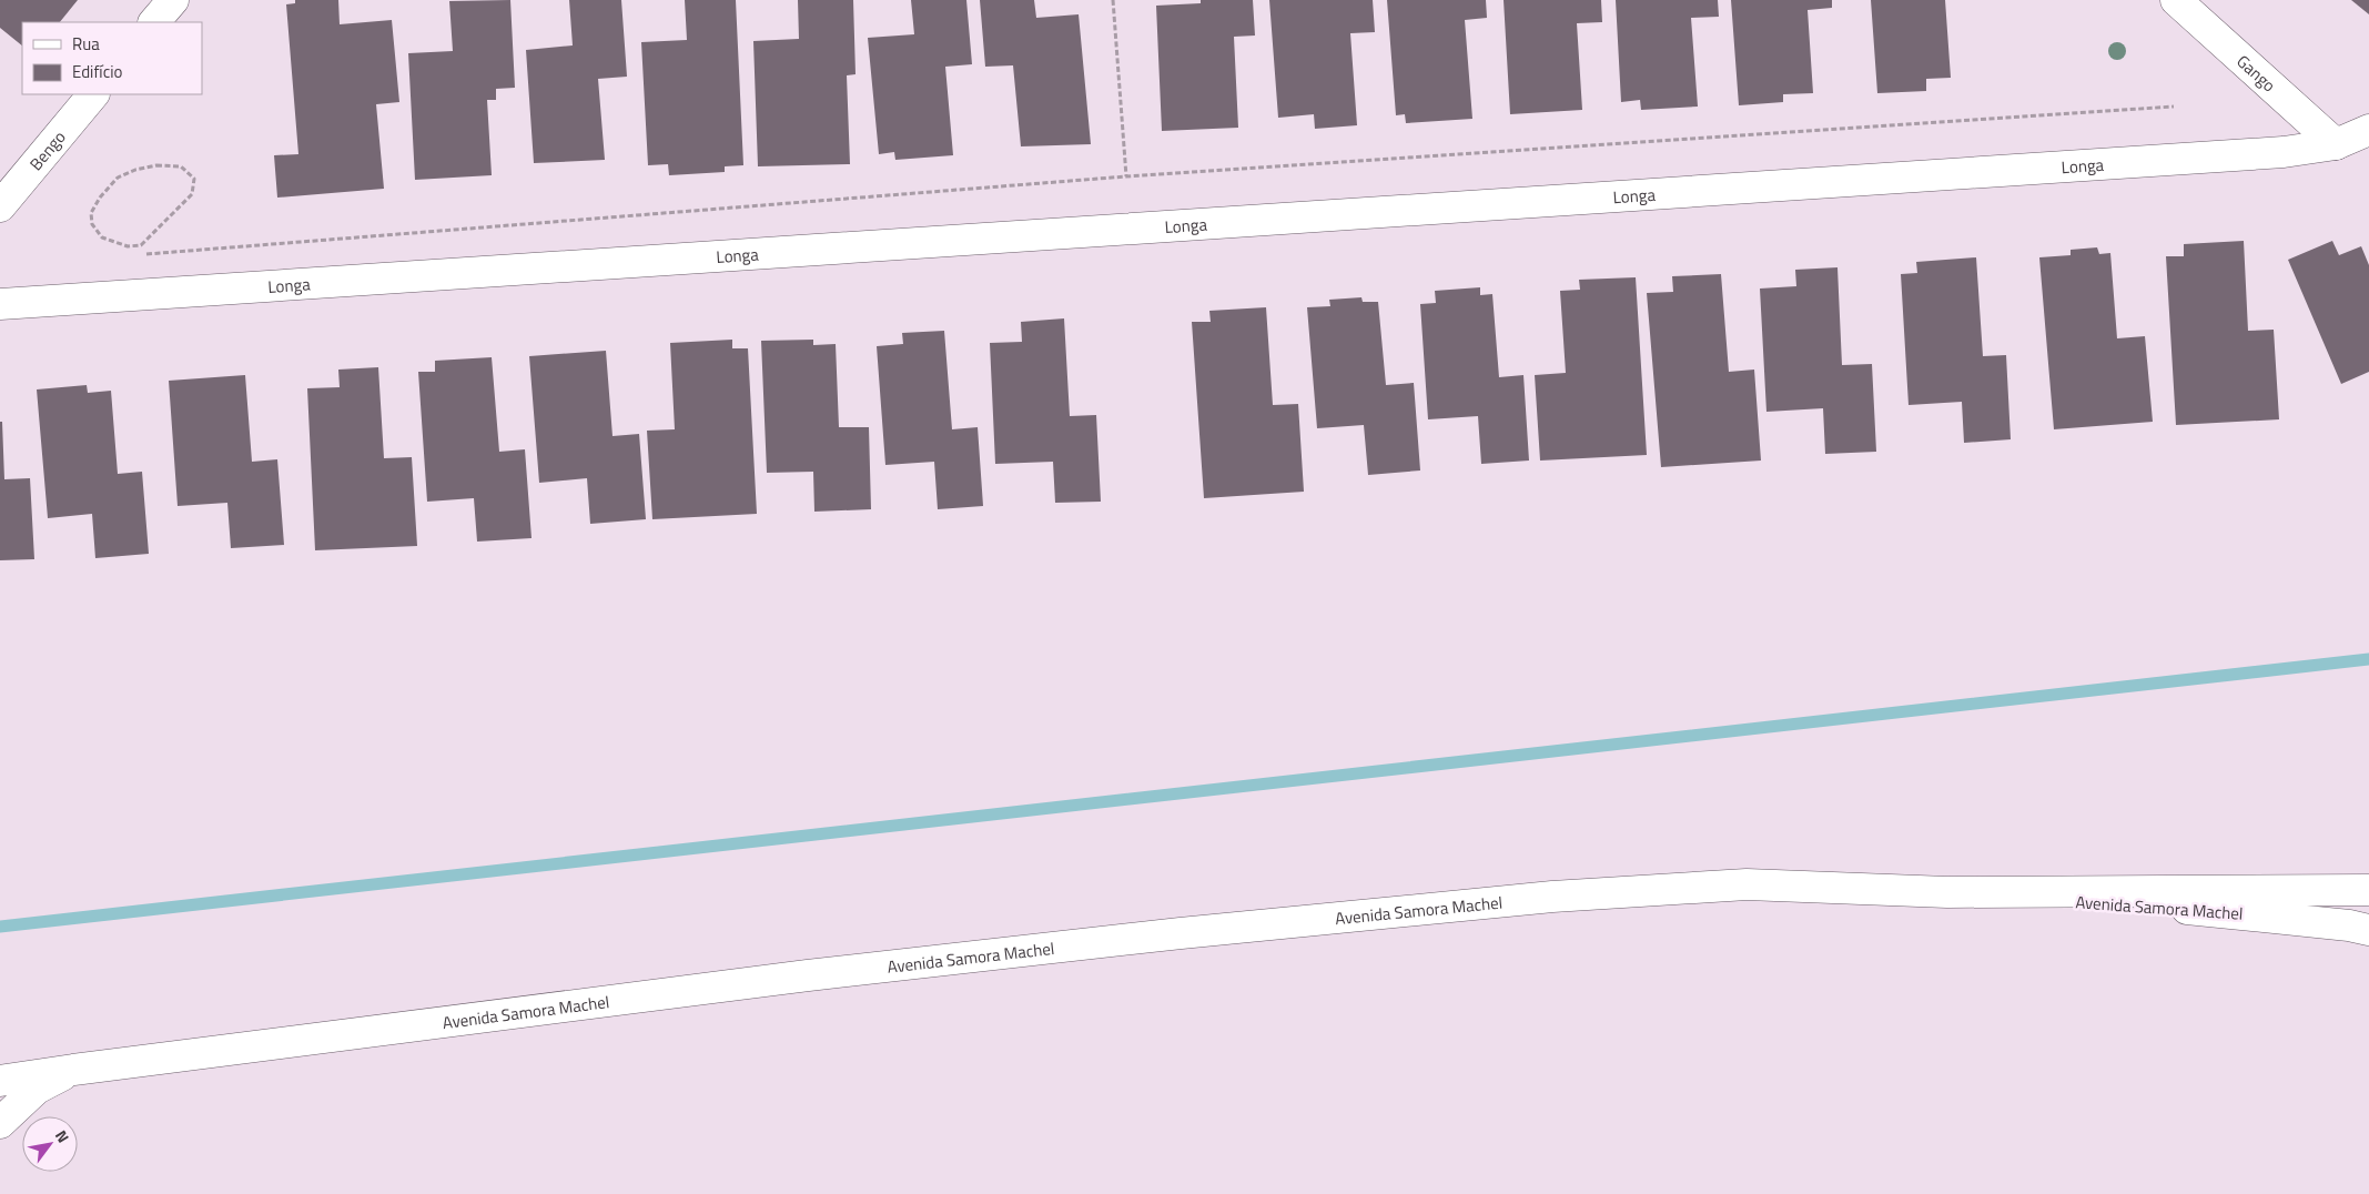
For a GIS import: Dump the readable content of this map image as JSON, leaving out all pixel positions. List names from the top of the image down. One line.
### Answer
{"streets":{"street":["Gango","Bengo","Longa","Avenida Samora Machel"]},"crossings":[["Gango","Longa"]],"legend":["Rua","Edifício"],"north":"top right"}
